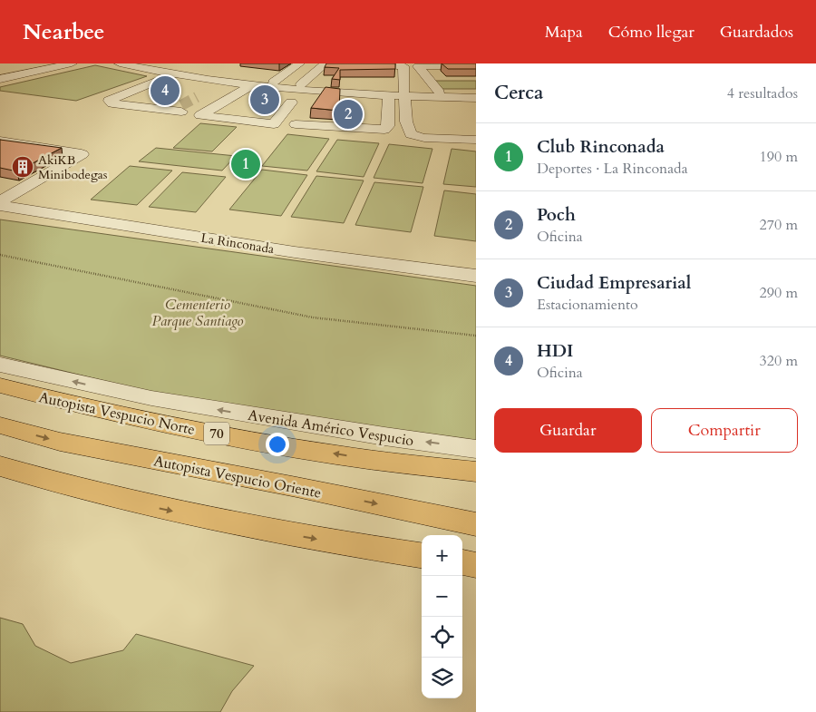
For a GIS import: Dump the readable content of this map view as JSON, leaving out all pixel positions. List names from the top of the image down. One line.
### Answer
{"streets":{"highway":["Autopista Vespucio Norte","70","Autopista Vespucio Oriente"],"street":["La Rinconada","Avenida Américo Vespucio"]},"crossings":[["Autopista Vespucio Norte","70"]],"one_way":["Avenida Américo Vespucio"],"parks":["Cementerio Parque Santiago"],"places":{"building":["AkiKB Minibodegas"]},"page":{"header":"Nearbee","nav":["Mapa","Cómo llegar","Guardados"],"heading":["Cerca","4 resultados"],"pins":["4","3","2","1"],"list":[{"mark":"1","name":"Club Rinconada","note":"Deportes · La Rinconada","value":"190 m"},{"mark":"2","name":"Poch","note":"Oficina","value":"270 m"},{"mark":"3","name":"Ciudad Empresarial","note":"Estacionamiento","value":"290 m"},{"mark":"4","name":"HDI","note":"Oficina","value":"320 m"}],"buttons":["Guardar","Compartir"],"map_buttons":["+","−"]}}
